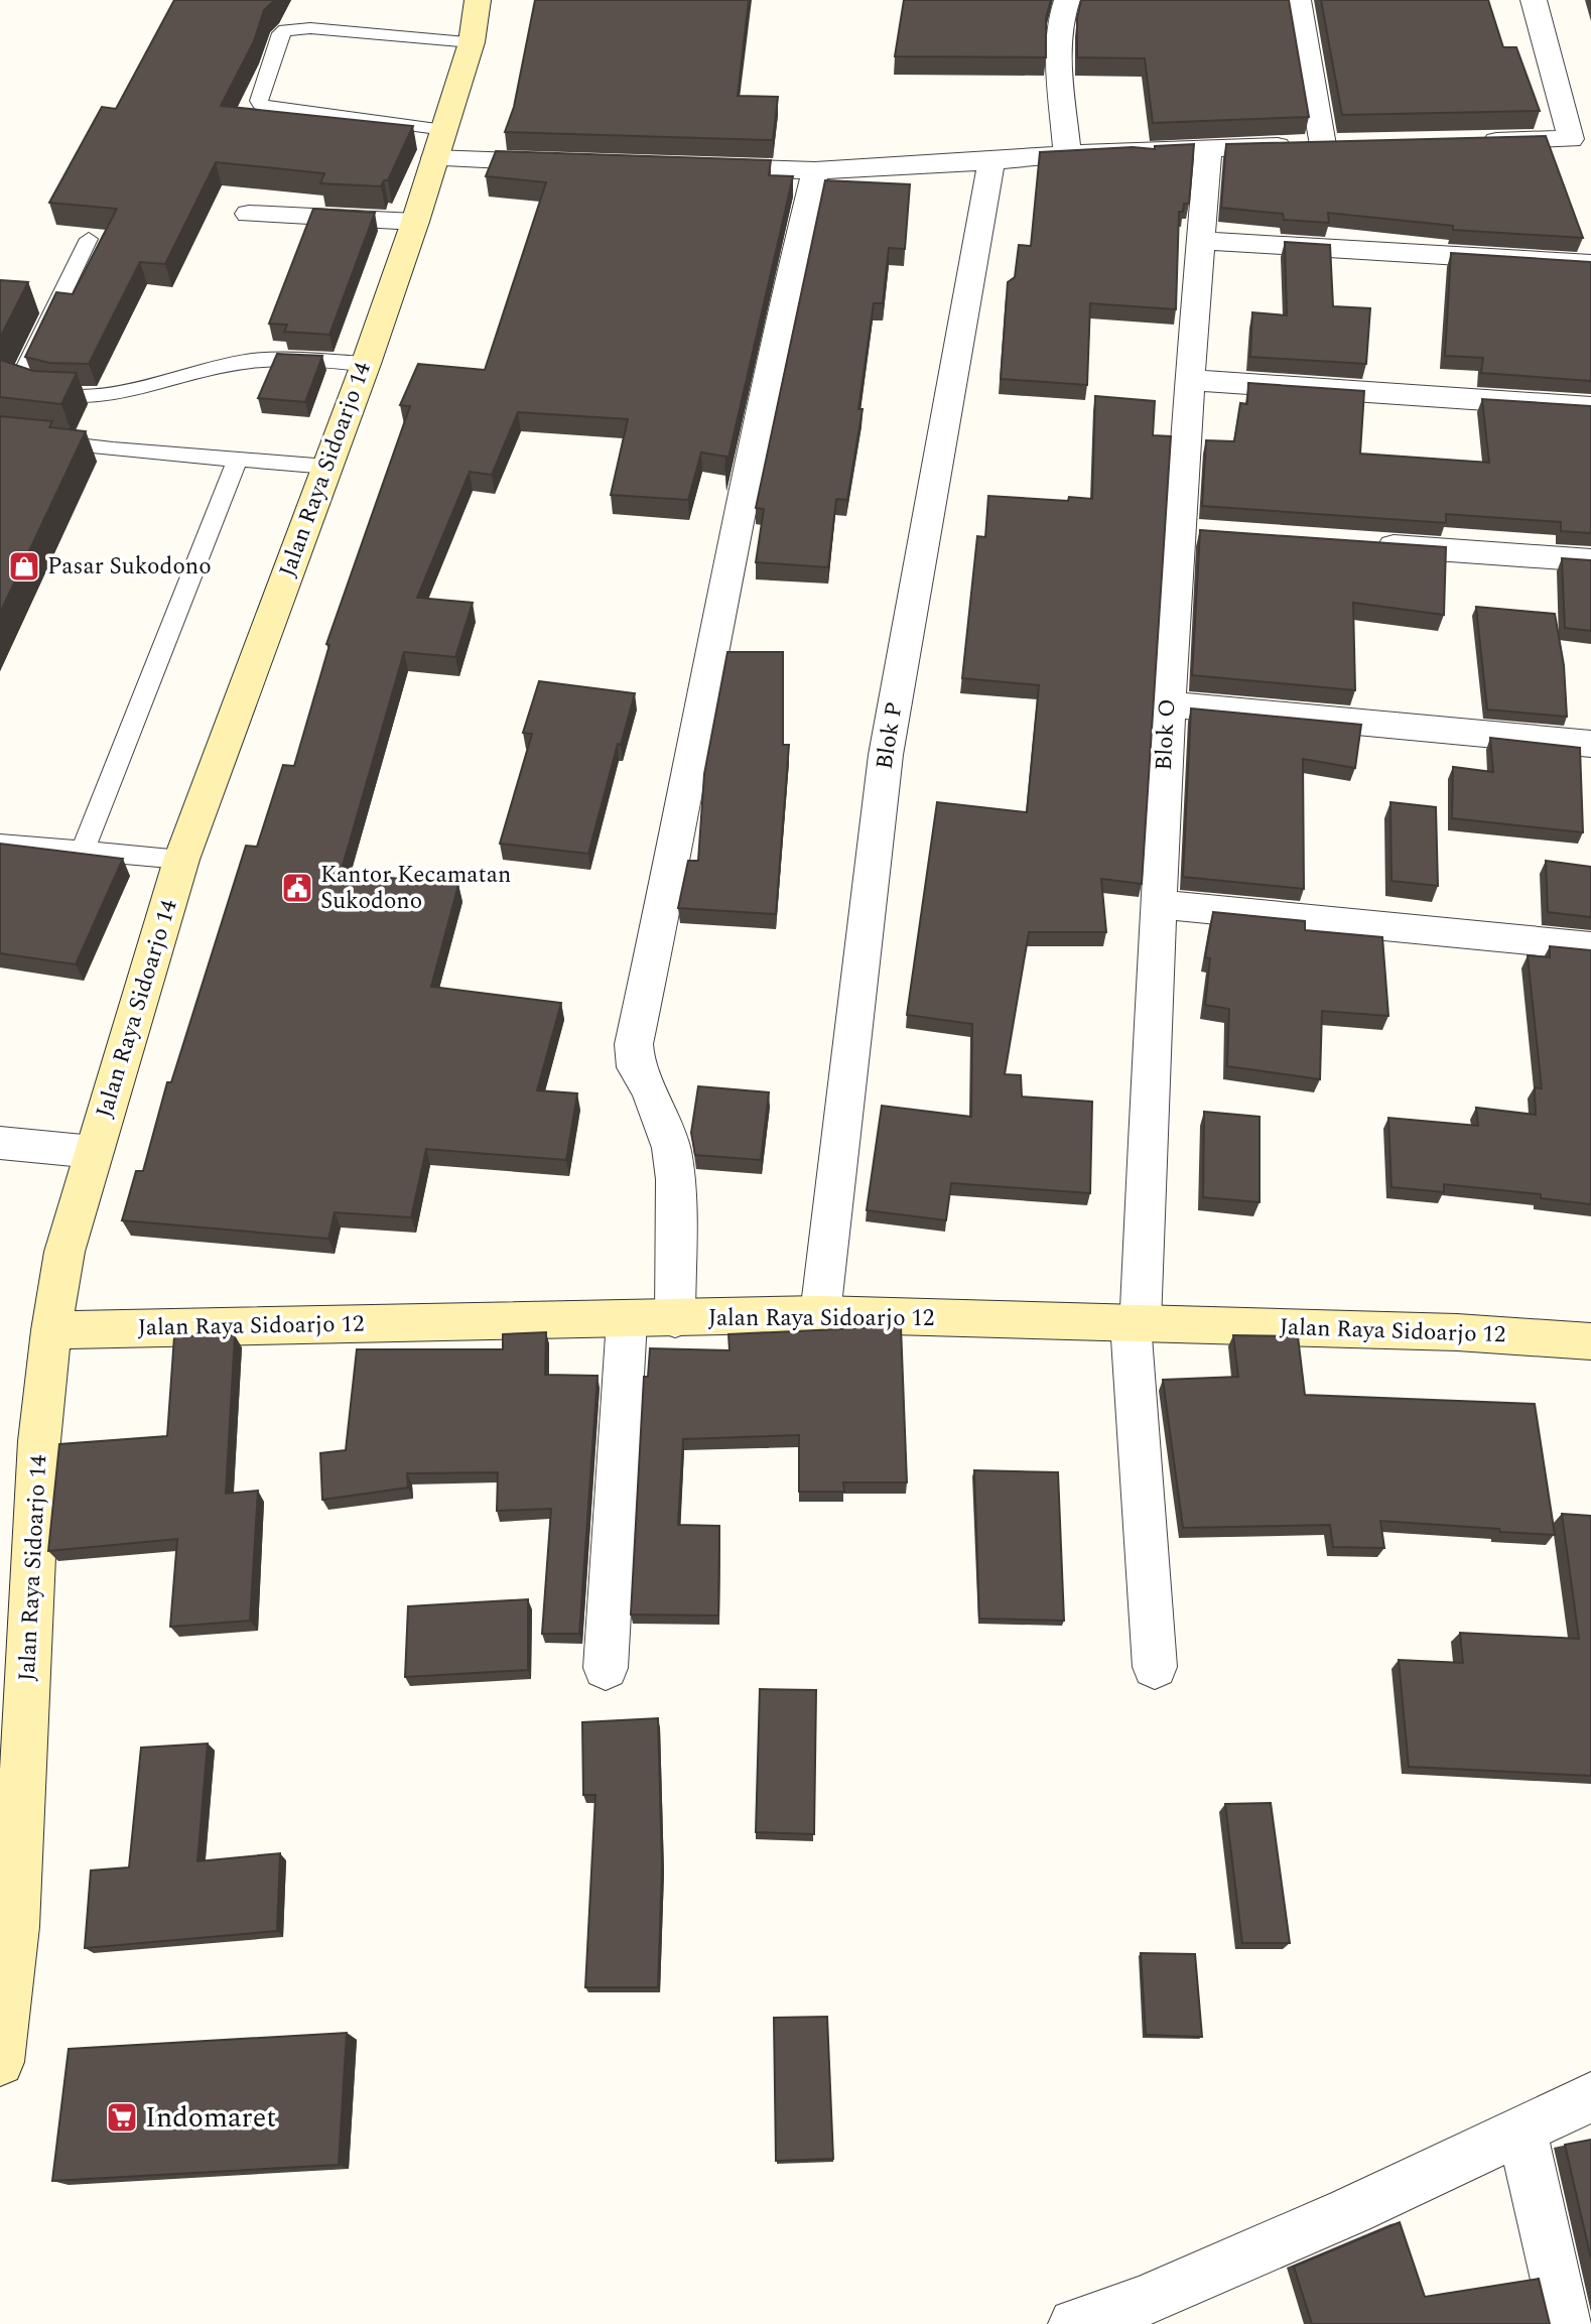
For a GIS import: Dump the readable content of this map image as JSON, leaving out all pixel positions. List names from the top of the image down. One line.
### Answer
{"streets":{"main road":["Jalan Raya Sidoarjo 14","Jalan Raya Sidoarjo 12"],"street":["Blok O","Blok P"]},"crossings":[["Jalan Raya Sidoarjo 14","Jalan Raya Sidoarjo 12"],["Blok O","Jalan Raya Sidoarjo 12"],["Blok P","Jalan Raya Sidoarjo 12"]],"places":{"shop":["Pasar Sukodono"],"public building":["Kantor Kecamatan Sukodono"],"supermarket":["Indomaret"]}}
